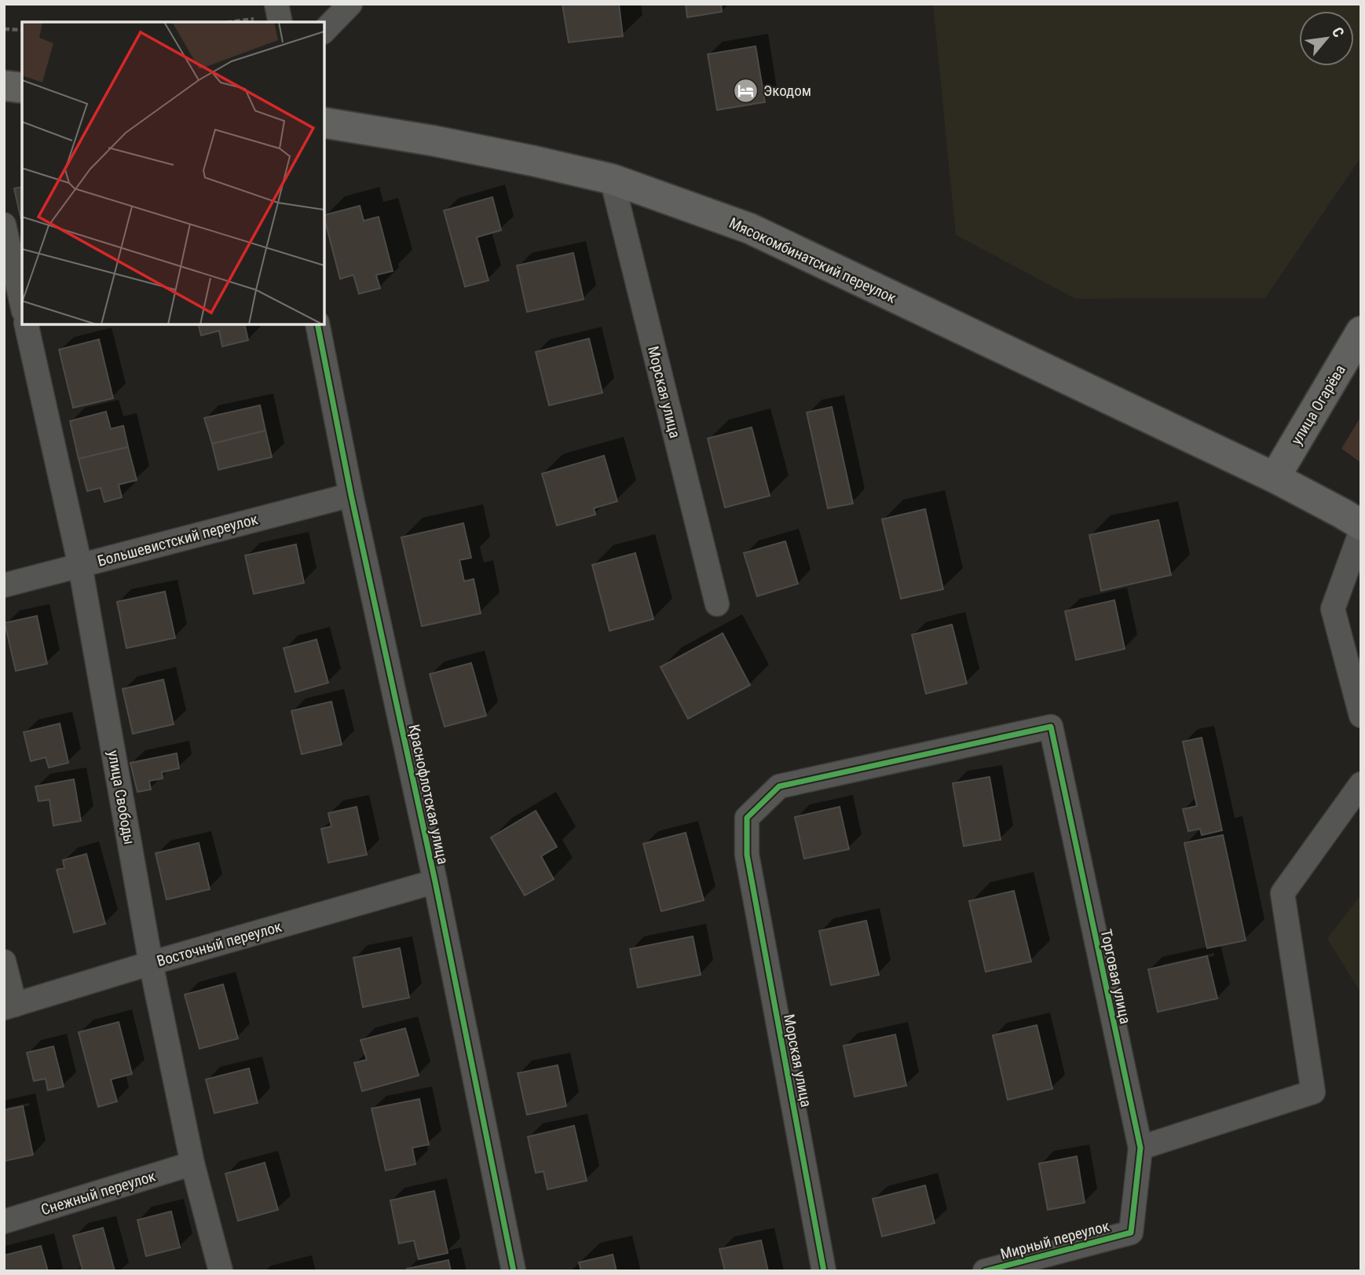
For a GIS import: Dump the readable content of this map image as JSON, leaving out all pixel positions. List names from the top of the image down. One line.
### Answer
{"streets":{"main road":["Мясокомбинатский переулок","улица Огарёва"],"street":["Морская улица","Большевистский переулок","Краснофлотская улица","улица Свободы","Восточный переулок","Торговая улица","Снежный переулок","Мирный переулок"]},"crossings":[["Мясокомбинатский переулок","Морская улица"],["Мясокомбинатский переулок","улица Огарёва"],["Морская улица","Торговая улица"],["Большевистский переулок","Краснофлотская улица"],["Большевистский переулок","улица Свободы"],["Краснофлотская улица","Восточный переулок"],["улица Свободы","Восточный переулок"],["улица Свободы","Снежный переулок"],["Торговая улица","Мирный переулок"]],"places":{"hotel":["Экодом"]},"north":"top right"}
